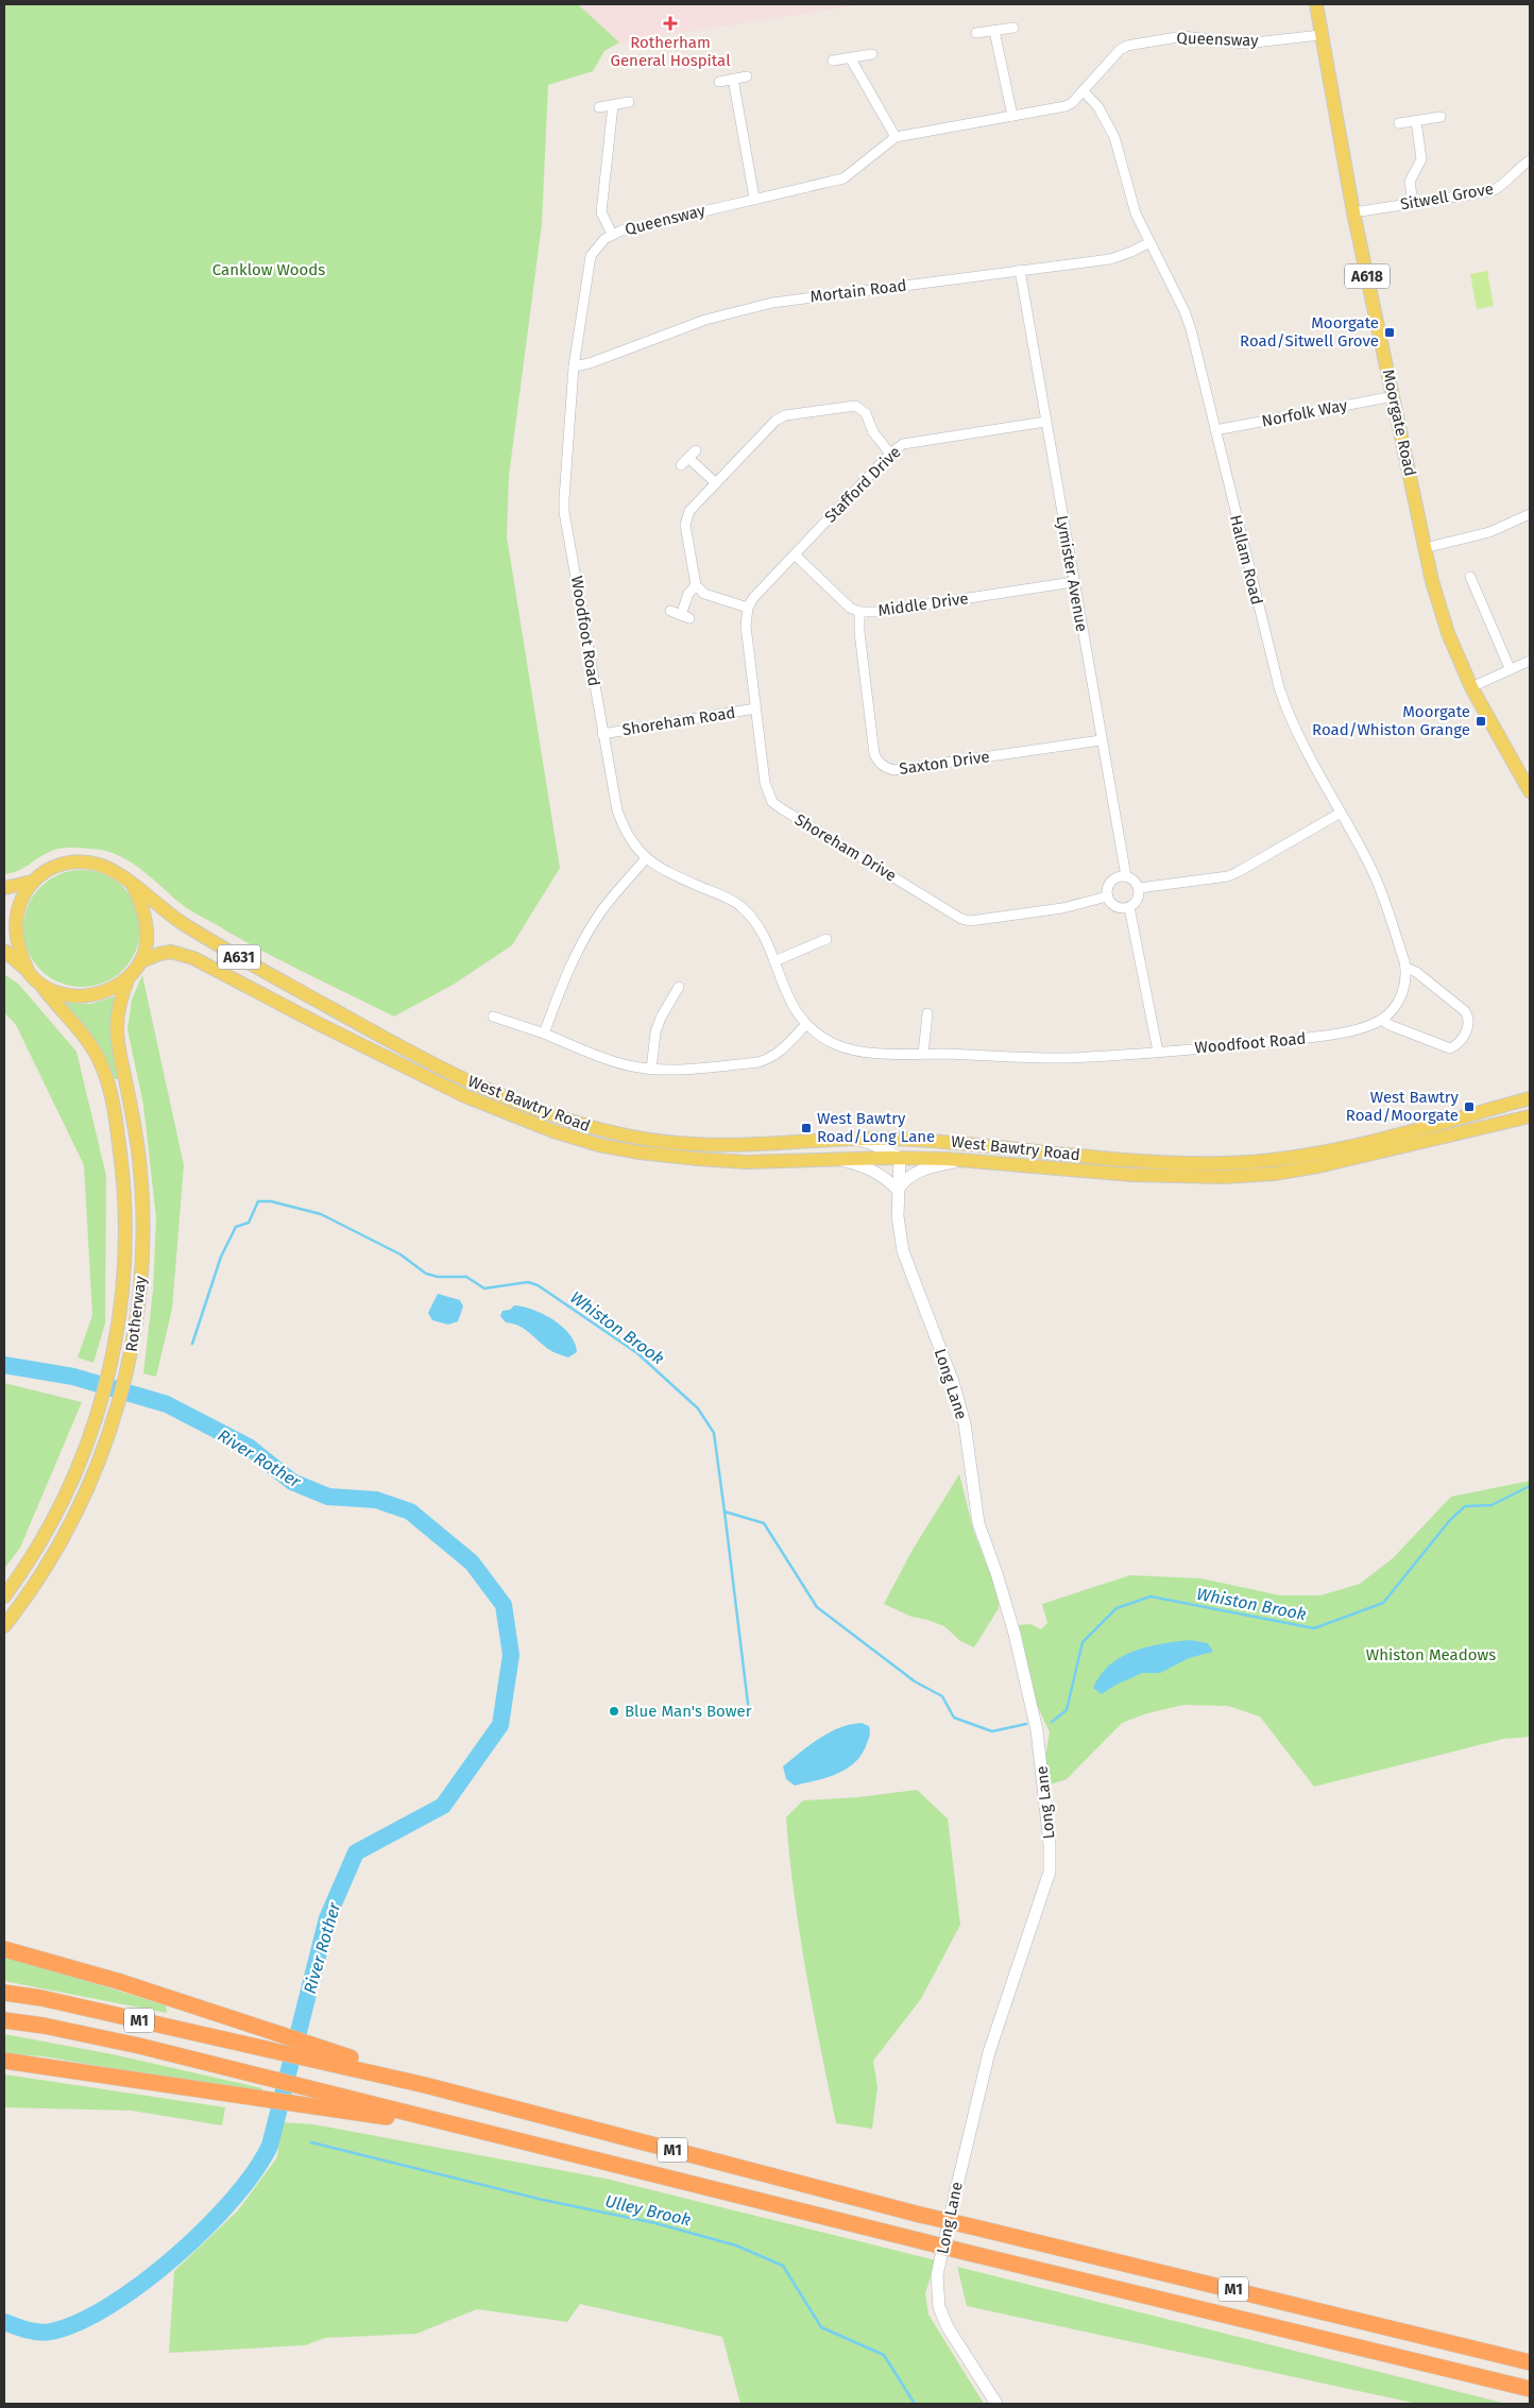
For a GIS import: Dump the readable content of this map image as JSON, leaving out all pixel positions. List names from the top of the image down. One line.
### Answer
{"streets":{"highway":["M1"],"main road":["A618","Moorgate Road","A631","West Bawtry Road","Rotherway"],"street":["Queensway","Sitwell Grove","Mortain Road","Norfolk Way","Stafford Drive","Hallam Road","Lymister Avenue","Middle Drive","Woodfoot Road","Shoreham Road","Saxton Drive","Shoreham Drive","Long Lane"]},"crossings":[["Queensway","Moorgate Road"],["Queensway","Hallam Road"],["Queensway","Woodfoot Road"],["Sitwell Grove","Moorgate Road"],["Mortain Road","Hallam Road"],["Mortain Road","Lymister Avenue"],["Mortain Road","Woodfoot Road"],["Norfolk Way","Moorgate Road"],["Norfolk Way","Hallam Road"],["Stafford Drive","Lymister Avenue"],["Stafford Drive","Middle Drive"],["Stafford Drive","Shoreham Drive"],["Hallam Road","Woodfoot Road"],["Lymister Avenue","Middle Drive"],["Lymister Avenue","Saxton Drive"],["Lymister Avenue","Shoreham Drive"],["Middle Drive","Saxton Drive"],["Woodfoot Road","Shoreham Road"],["Shoreham Road","Shoreham Drive"],["A631","West Bawtry Road"],["A631","Long Lane"],["West Bawtry Road","Rotherway"],["West Bawtry Road","Long Lane"]],"water":["Whiston Brook","River Rother","Ulley Brook"],"parks":["Canklow Woods","Whiston Meadows"],"places":{"health":["Rotherham General Hospital"],"transit":["Moorgate Road/Sitwell Grove","Moorgate Road/Whiston Grange","West Bawtry Road/Moorgate","West Bawtry Road/Long Lane"],"other":["Blue Man's Bower"]}}
